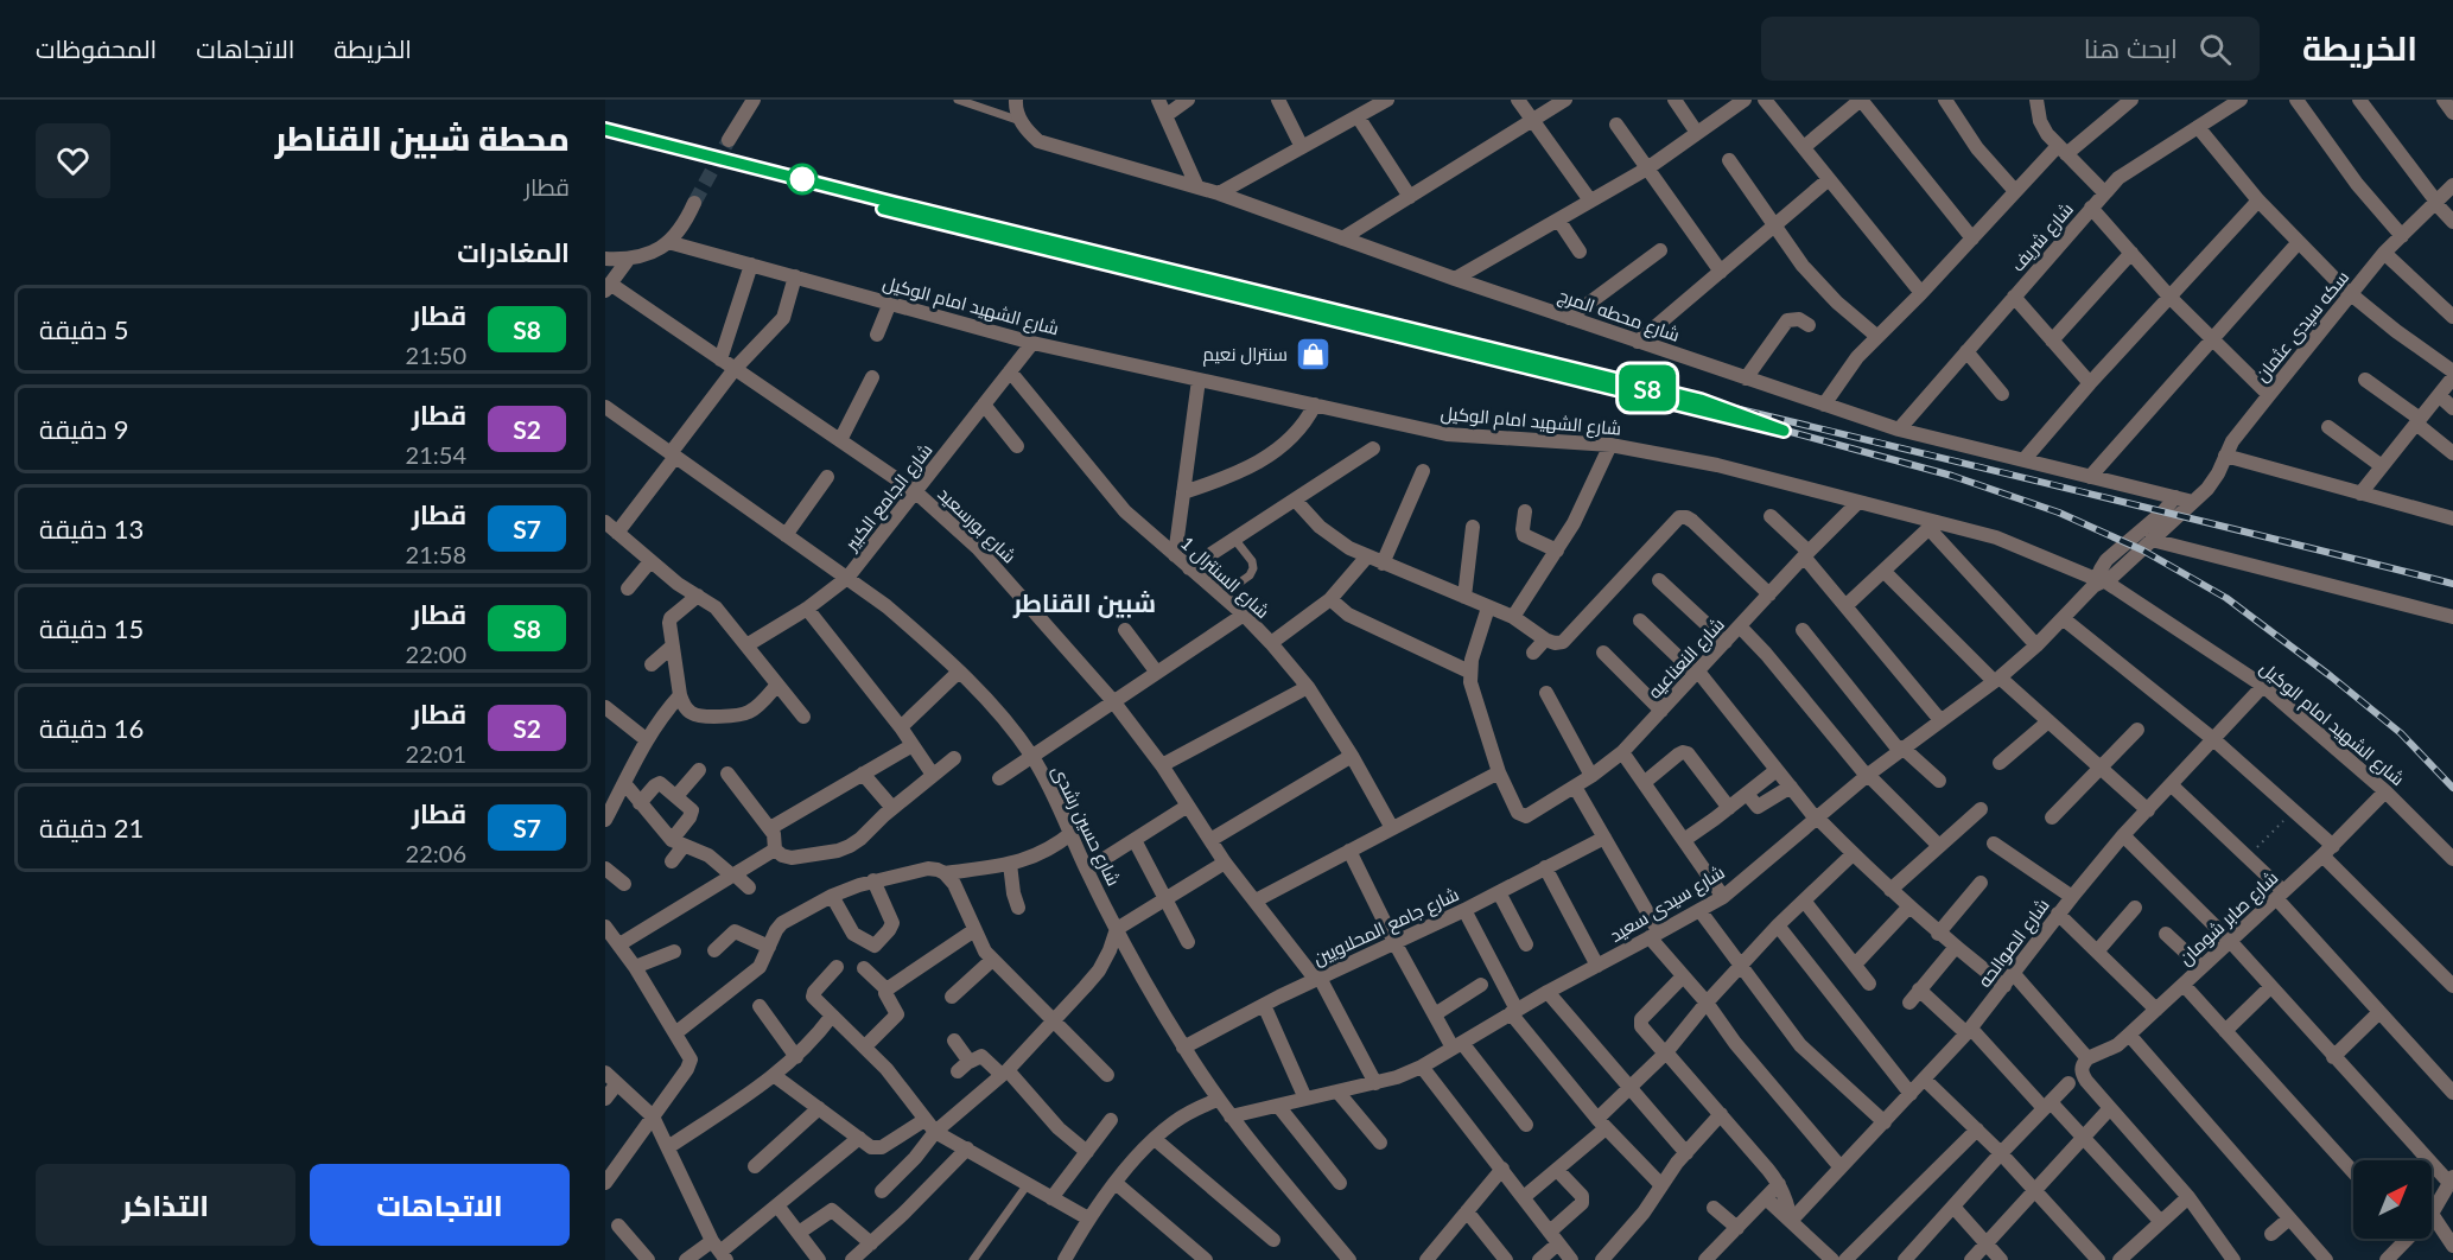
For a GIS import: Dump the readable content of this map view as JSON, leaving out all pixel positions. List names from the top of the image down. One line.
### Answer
{"streets":{"street":["شارع شريف","شارع الشهيد امام الوكيل","شارع محطه المرج","سكه سيدى عثمان","شارع الجامع الكبير","شارع بورسعيد","شارع السنترال 1","شارع النعناعيه","شارع حسين رشدى","شارع سيدى سعيد","شارع صابر شومان","شارع جامع المحلاويين","شارع الصوالحه"]},"crossings":[["شارع شريف","شارع محطه المرج"],["شارع الشهيد امام الوكيل","سكه سيدى عثمان"],["شارع الشهيد امام الوكيل","شارع الجامع الكبير"],["شارع الشهيد امام الوكيل","شارع النعناعيه"],["شارع الشهيد امام الوكيل","شارع سيدى سعيد"],["شارع الشهيد امام الوكيل","شارع صابر شومان"],["شارع الشهيد امام الوكيل","شارع الصوالحه"],["شارع محطه المرج","سكه سيدى عثمان"],["سكه سيدى عثمان","شارع سيدى سعيد"],["شارع الجامع الكبير","شارع بورسعيد"],["شارع الجامع الكبير","شارع السنترال 1"],["شارع الجامع الكبير","شارع حسين رشدى"],["شارع بورسعيد","شارع سيدى سعيد"],["شارع بورسعيد","شارع جامع المحلاويين"],["شارع حسين رشدى","شارع سيدى سعيد"],["شارع حسين رشدى","شارع جامع المحلاويين"]],"districts":["شبين القناطر"],"places":{"shop":["سنترال نعيم"]},"north":"top right","page":{"header":"الخريطة","search":"ابحث هنا","nav":["الخريطة","الاتجاهات","المحفوظات"],"on_map":"S8","heading":[["محطة شبين القناطر","قطار"],"المغادرات"],"list":[{"mark":"S8","name":"قطار","note":"21:50","value":"5 دقيقة"},{"mark":"S2","name":"قطار","note":"21:54","value":"9 دقيقة"},{"mark":"S7","name":"قطار","note":"21:58","value":"13 دقيقة"},{"mark":"S8","name":"قطار","note":"22:00","value":"15 دقيقة"},{"mark":"S2","name":"قطار","note":"22:01","value":"16 دقيقة"},{"mark":"S7","name":"قطار","note":"22:06","value":"21 دقيقة"}],"buttons":["الاتجاهات","التذاكر"]}}
